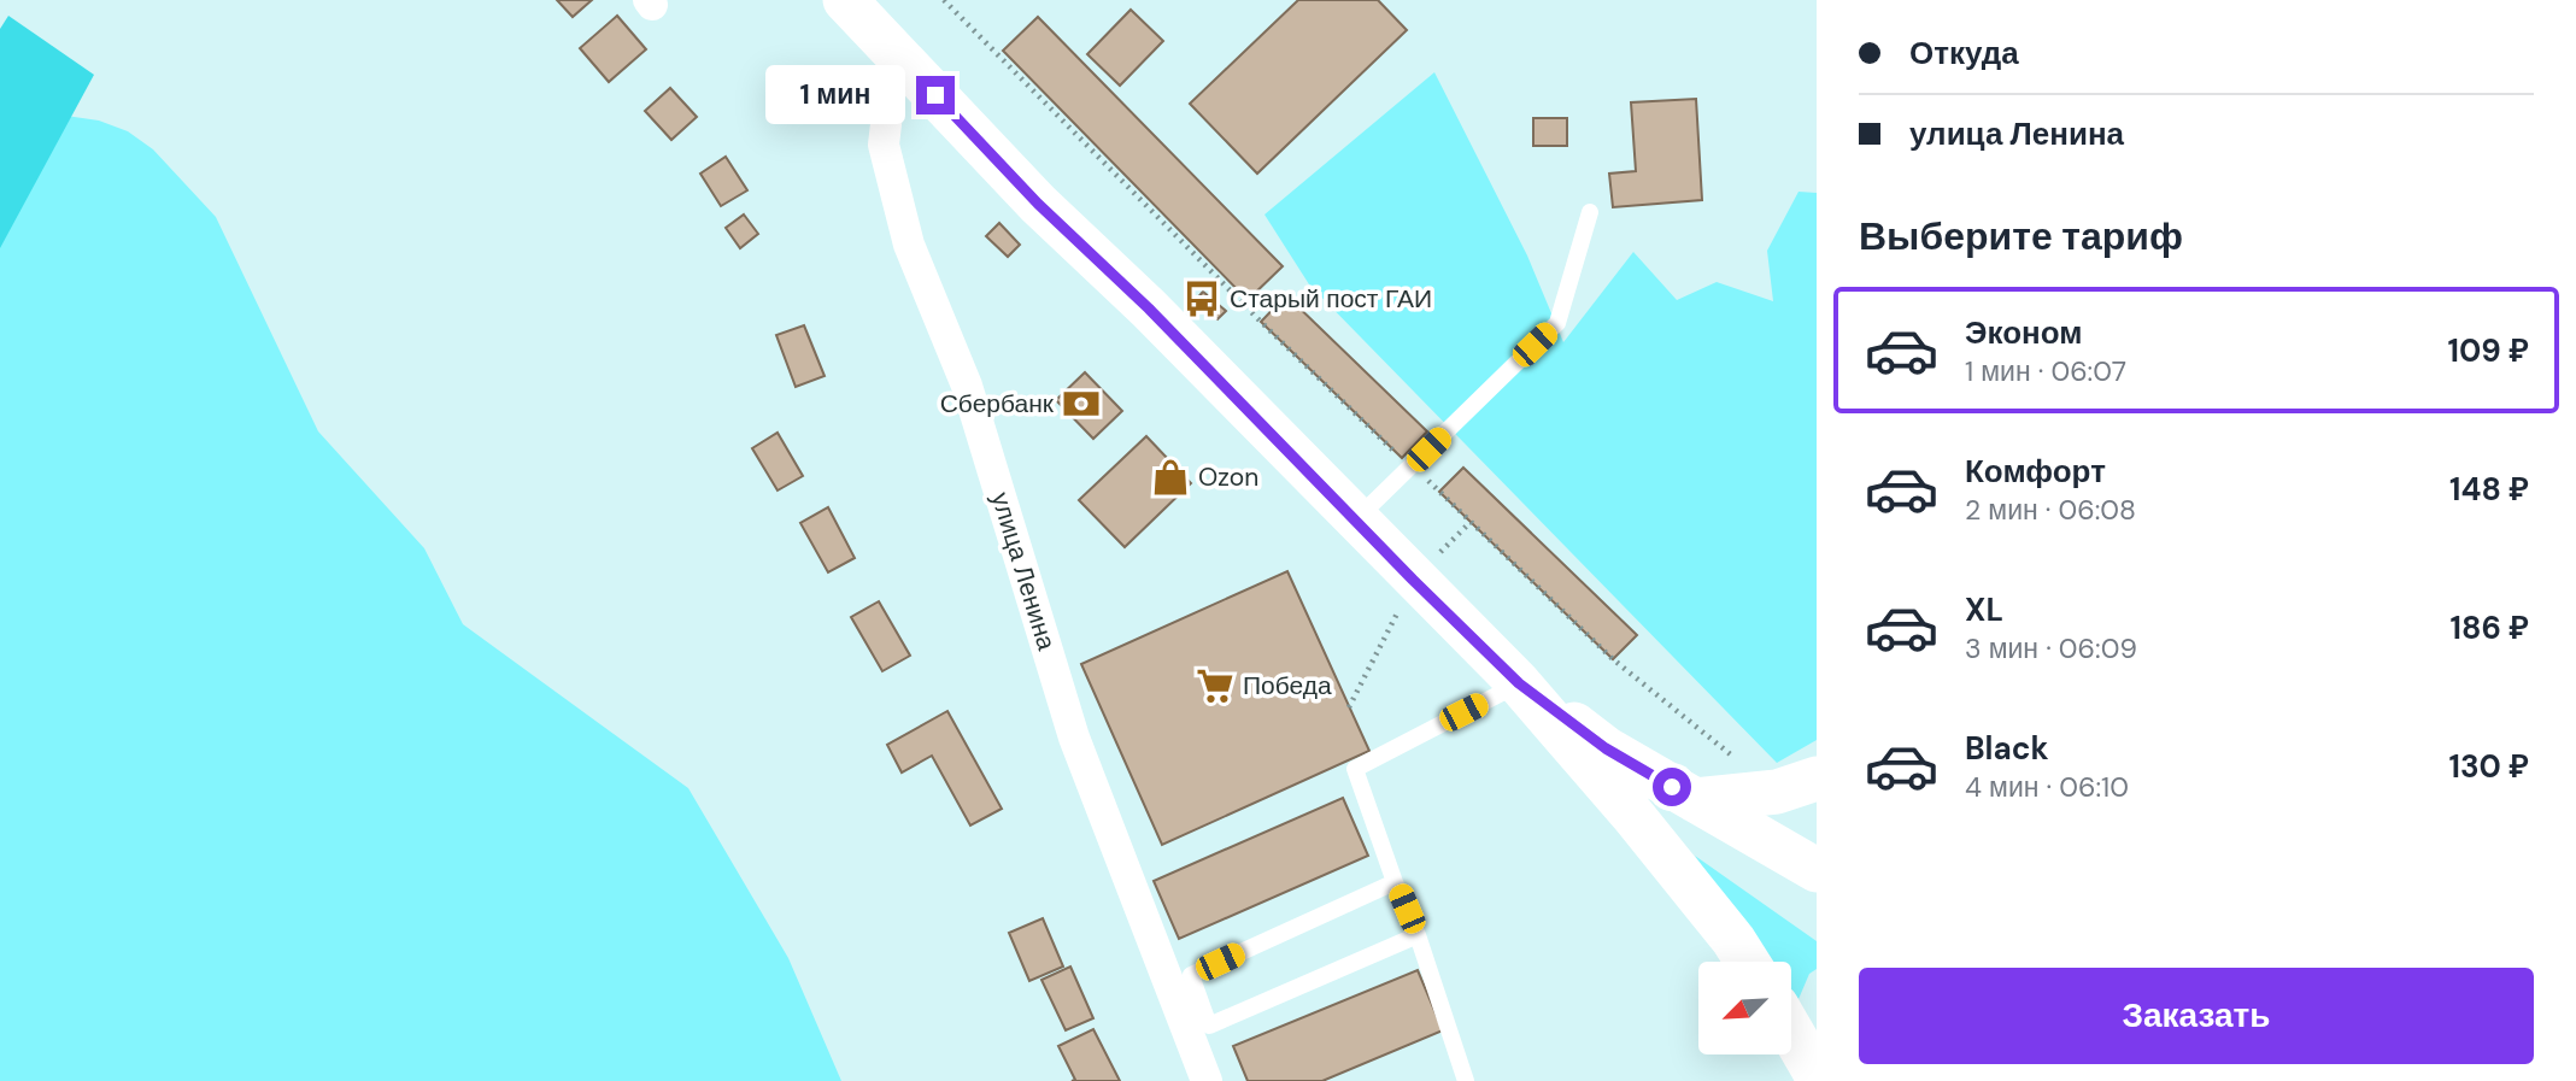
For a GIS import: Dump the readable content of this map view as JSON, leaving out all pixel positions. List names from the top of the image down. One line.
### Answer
{"streets":{"street":["улица Ленина"]},"places":{"bus stop":["Старый пост ГАИ"],"bank":["Сбербанк"],"shop":["Ozon"],"supermarket":["Победа"]},"north":"bottom left","page":{"banner":["Откуда","улица Ленина"],"bubble":"1 мин","heading":"Выберите тариф","list":[{"name":"Эконом","note":"1 мин · 06:07","value":"109 ₽"},{"name":"Комфорт","note":"2 мин · 06:08","value":"148 ₽"},{"name":"XL","note":"3 мин · 06:09","value":"186 ₽"},{"name":"Black","note":"4 мин · 06:10","value":"130 ₽"}],"buttons":"Заказать"}}
